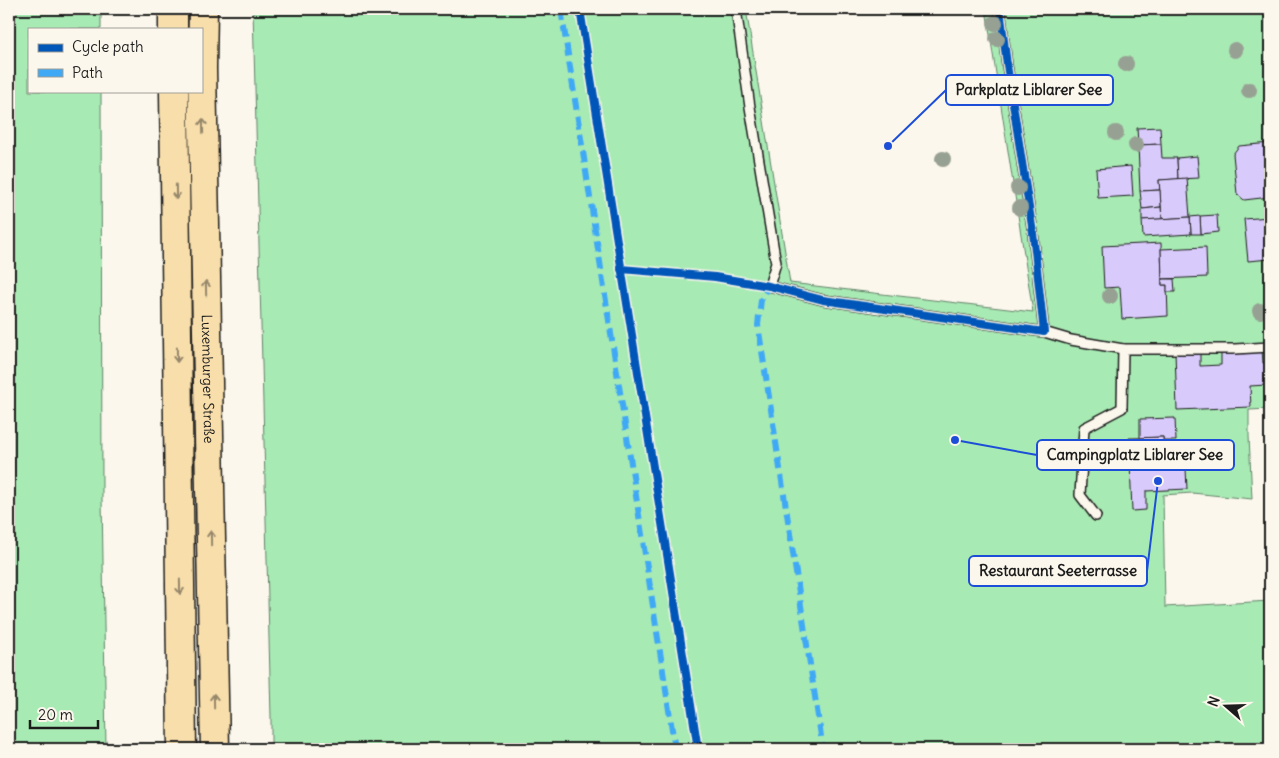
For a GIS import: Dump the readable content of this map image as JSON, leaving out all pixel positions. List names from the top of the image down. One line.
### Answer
{"streets":{"main road":["Luxemburger Straße"]},"places":["Parkplatz Liblarer See","Campingplatz Liblarer See","Restaurant Seeterrasse"],"legend":["Cycle path","Path"],"scale_bar":"20 m","north":"left"}
